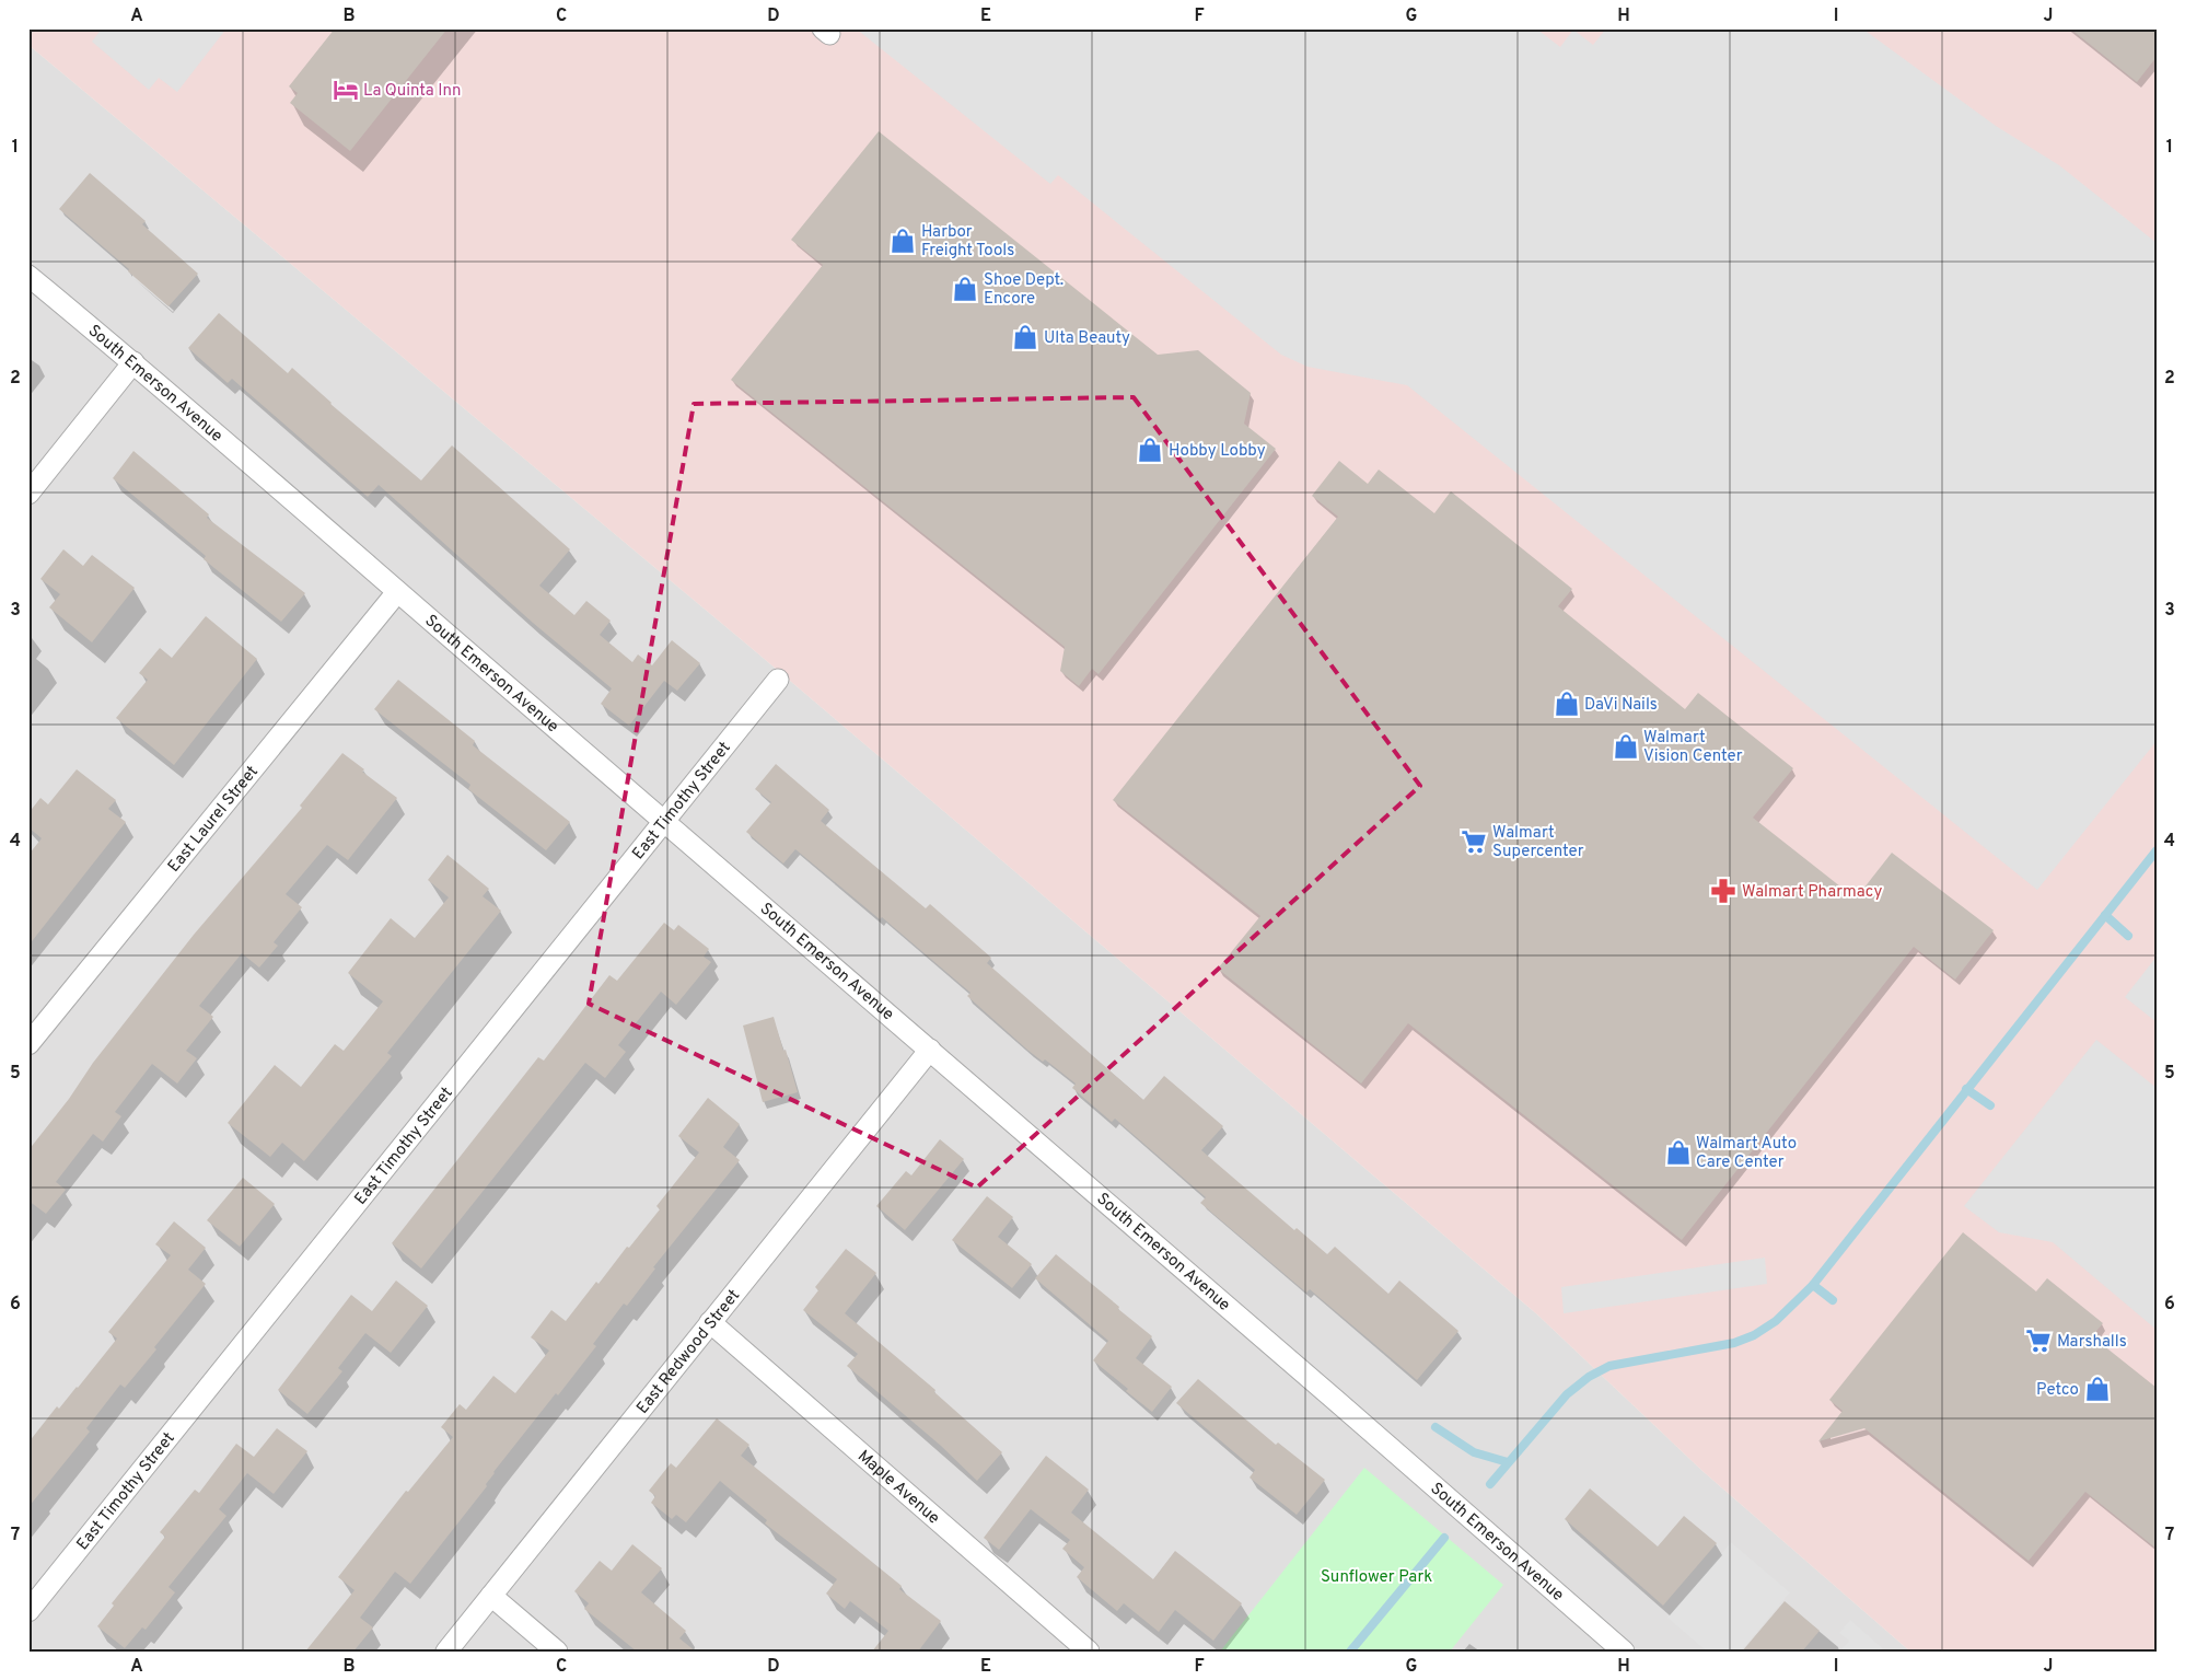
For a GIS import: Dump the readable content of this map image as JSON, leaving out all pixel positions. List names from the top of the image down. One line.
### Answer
{"streets":{"street":["South Emerson Avenue","East Timothy Street","East Laurel Street","East Redwood Street","Maple Avenue"]},"crossings":[["South Emerson Avenue","East Timothy Street"],["South Emerson Avenue","East Laurel Street"],["South Emerson Avenue","East Redwood Street"],["East Redwood Street","Maple Avenue"]],"parks":["Sunflower Park"],"places":{"hotel":["La Quinta Inn"],"shop":["Harbor Freight Tools","Shoe Dept. Encore","Ulta Beauty","Hobby Lobby","DaVi Nails","Walmart Vision Center","Walmart Auto Care Center","Petco"],"supermarket":["Walmart Supercenter","Marshalls"],"pharmacy":["Walmart Pharmacy"]},"grid":{"columns":["A","B","C","D","E","F","G","H","I","J"],"rows":["1","2","3","4","5","6","7"]}}
